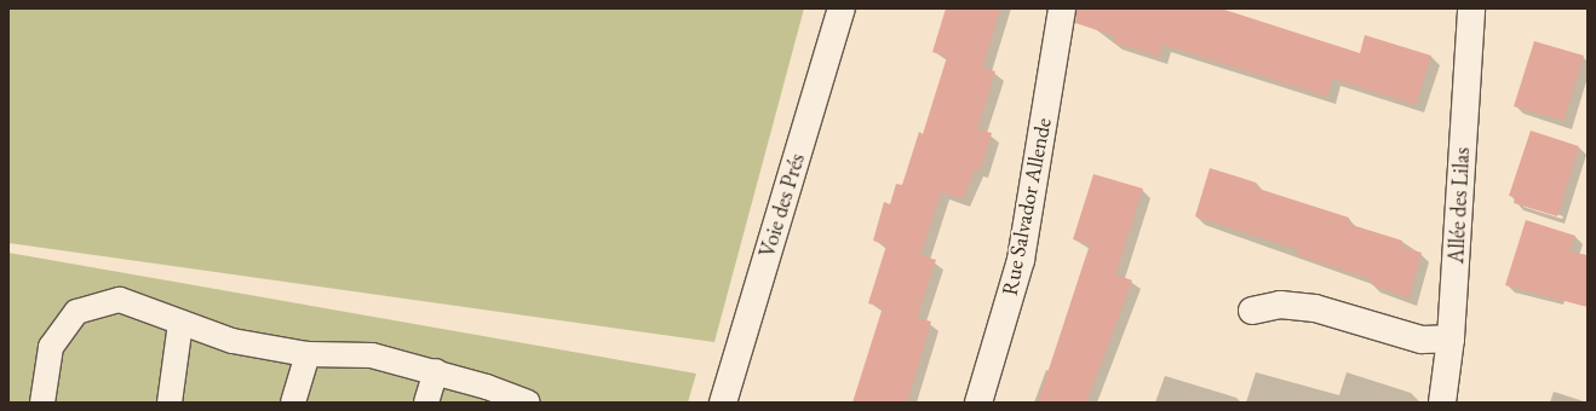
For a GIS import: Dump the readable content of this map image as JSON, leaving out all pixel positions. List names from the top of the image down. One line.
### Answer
{"streets":{"street":["Voie des Prés","Allée des Lilas","Rue Salvador Allende"]}}
